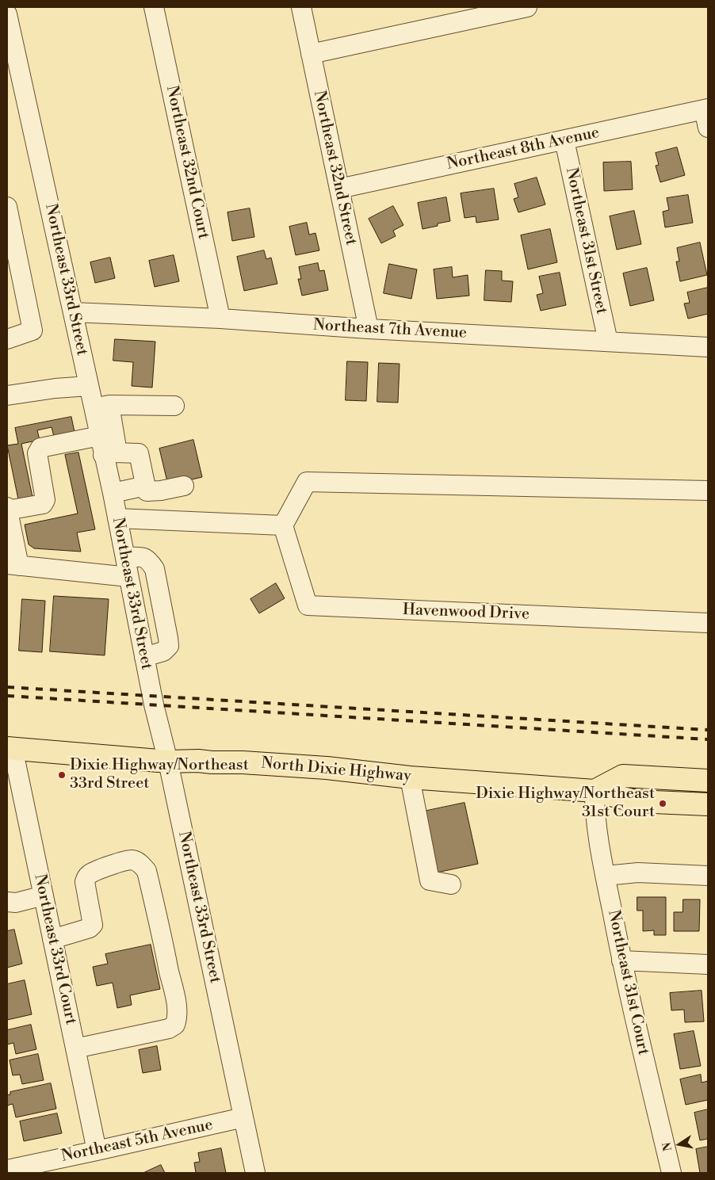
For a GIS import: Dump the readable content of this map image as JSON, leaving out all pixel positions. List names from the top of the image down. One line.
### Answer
{"streets":{"main road":["North Dixie Highway"],"street":["Northeast 8th Avenue","Northeast 32nd Court","Northeast 32nd Street","Northeast 31st Street","Northeast 33rd Street","Northeast 7th Avenue","Havenwood Drive","Northeast 33rd Court","Northeast 31st Court","Northeast 5th Avenue"]},"crossings":[["Northeast 8th Avenue","Northeast 32nd Street"],["Northeast 8th Avenue","Northeast 31st Street"],["Northeast 32nd Court","Northeast 7th Avenue"],["Northeast 32nd Street","Northeast 7th Avenue"],["Northeast 31st Street","Northeast 7th Avenue"],["Northeast 33rd Street","Northeast 7th Avenue"],["Northeast 33rd Street","North Dixie Highway"],["Northeast 33rd Street","Northeast 5th Avenue"],["North Dixie Highway","Northeast 33rd Court"],["North Dixie Highway","Northeast 31st Court"],["Northeast 33rd Court","Northeast 5th Avenue"]],"places":["Dixie Highway/Northeast 33rd Street","Dixie Highway/Northeast 31st Court"],"north":"left"}
